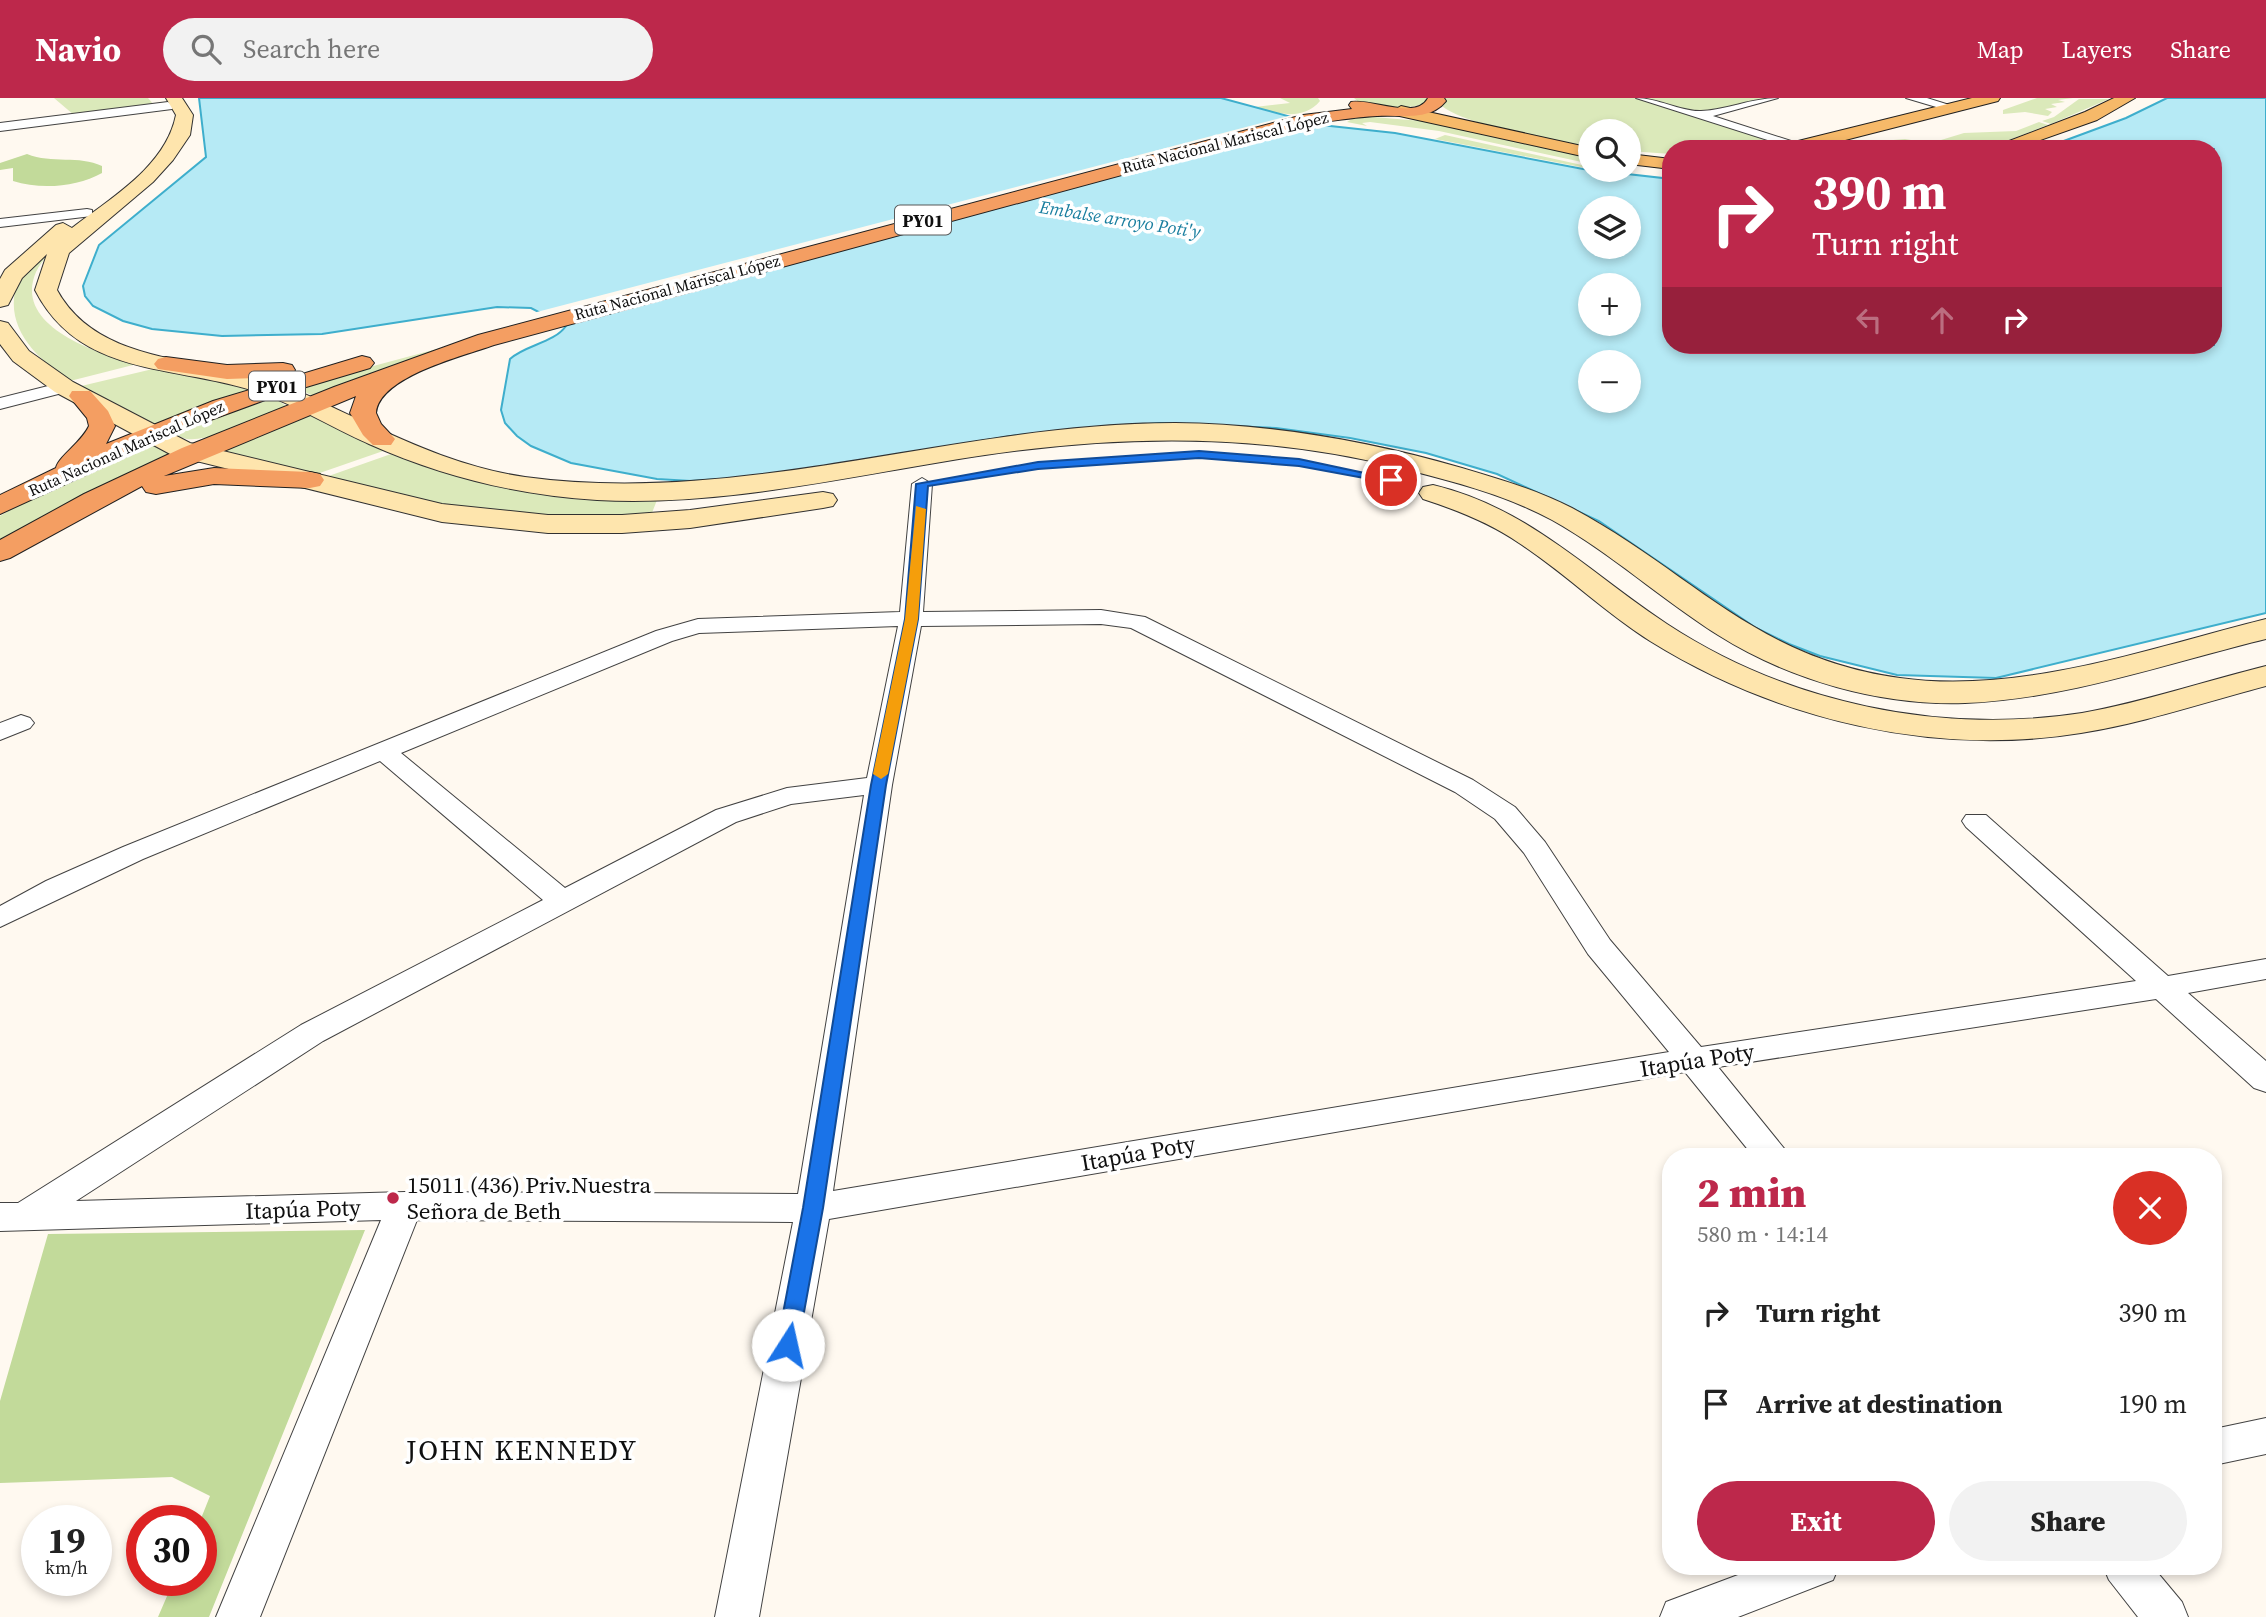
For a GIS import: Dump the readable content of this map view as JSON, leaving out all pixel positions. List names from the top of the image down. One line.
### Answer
{"streets":{"highway":["Ruta Nacional Mariscal López","PY01"],"street":["Itapúa Poty"]},"districts":["JOHN KENNEDY"],"water":["Embalse arroyo Poti'y"],"places":["15011 (436) Priv.Nuestra Señora de Beth"],"page":{"header":"Navio","search":"Search here","nav":["Map","Layers","Share"],"map_buttons":["+","−"],"turn":["390 m","Turn right"],"heading":["2 min","580 m · 14:14"],"list":[{"name":"Turn right","value":"390 m"},{"name":"Arrive at destination","value":"190 m"}],"buttons":["Exit","Share"],"speed":"19 km/h","limit":"30"}}
